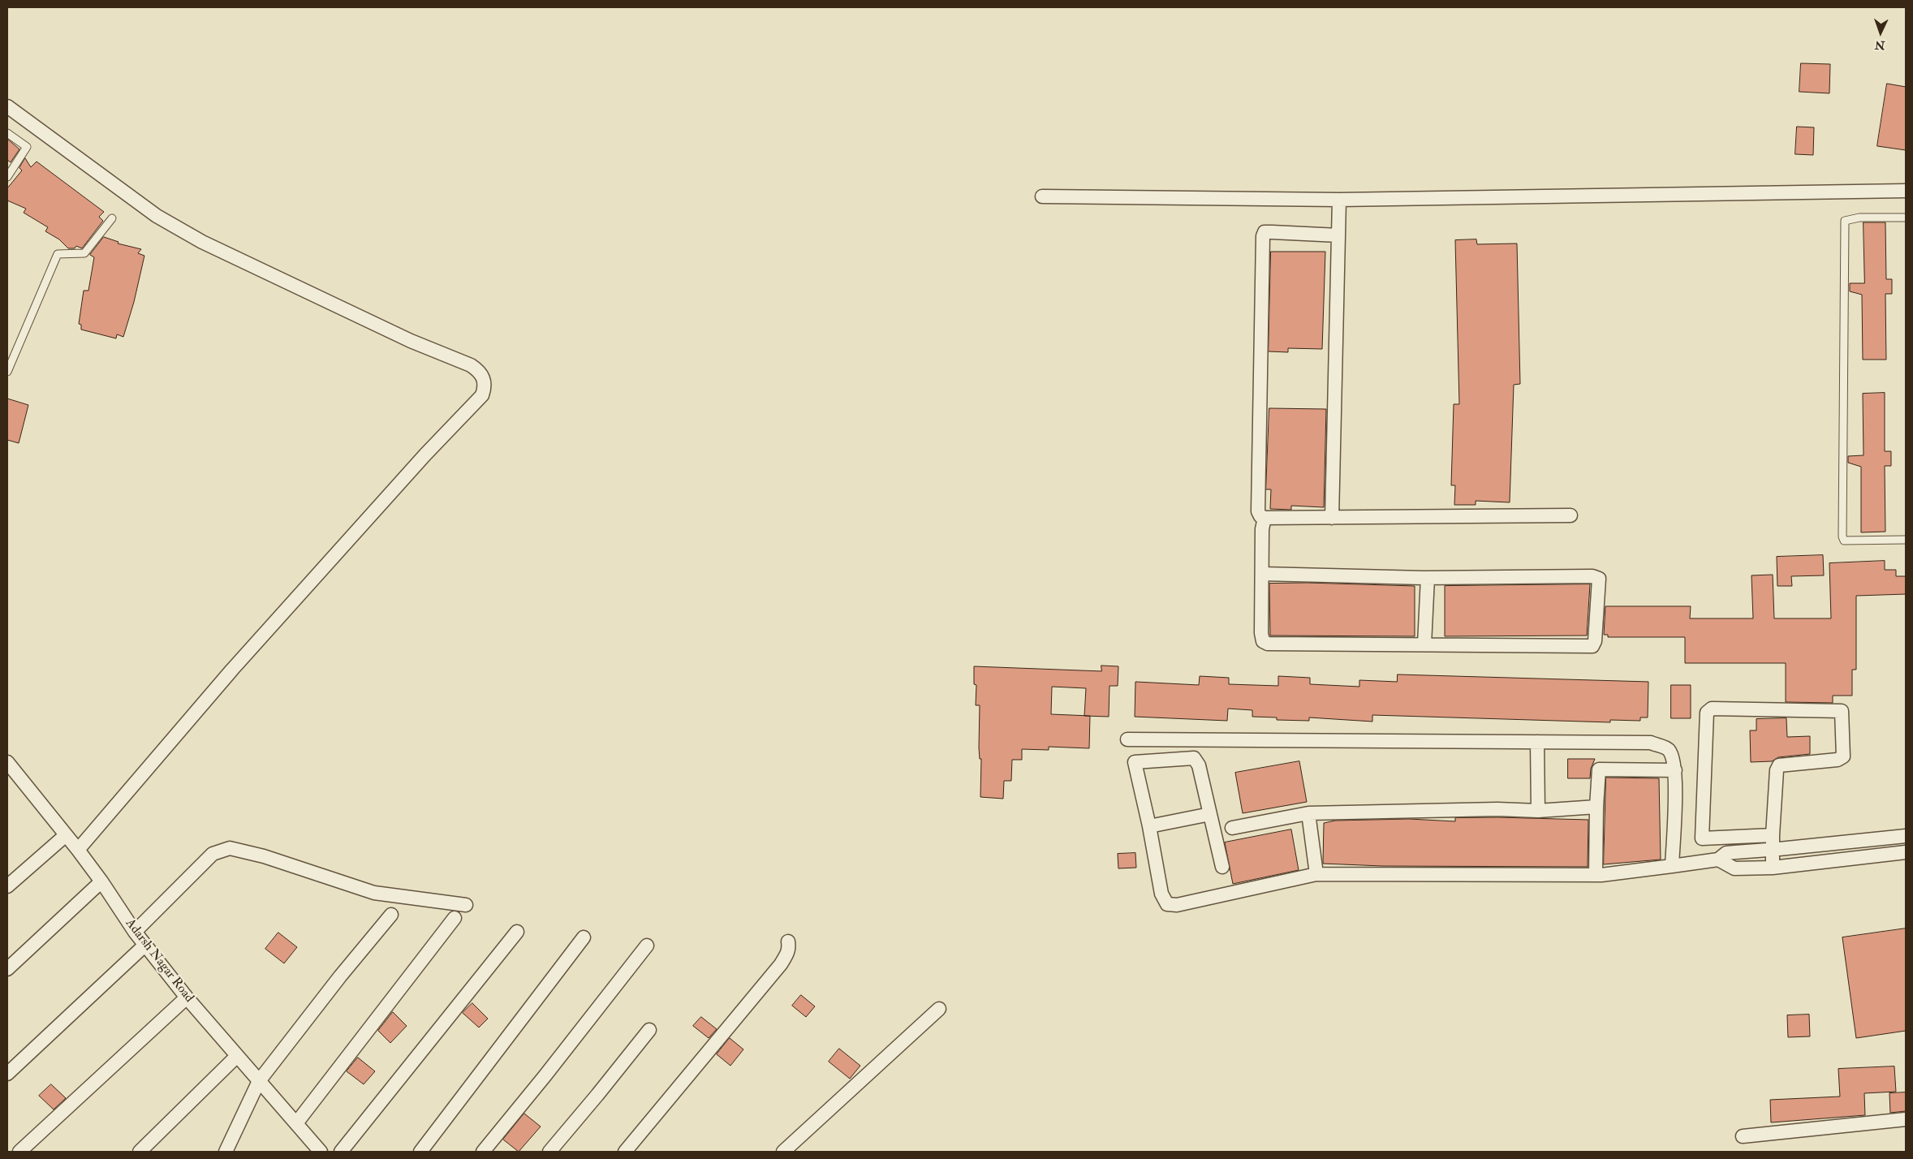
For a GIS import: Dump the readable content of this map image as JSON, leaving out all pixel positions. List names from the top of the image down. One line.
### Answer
{"streets":{"street":["Adarsh Nagar Road"]},"north":"bottom"}
